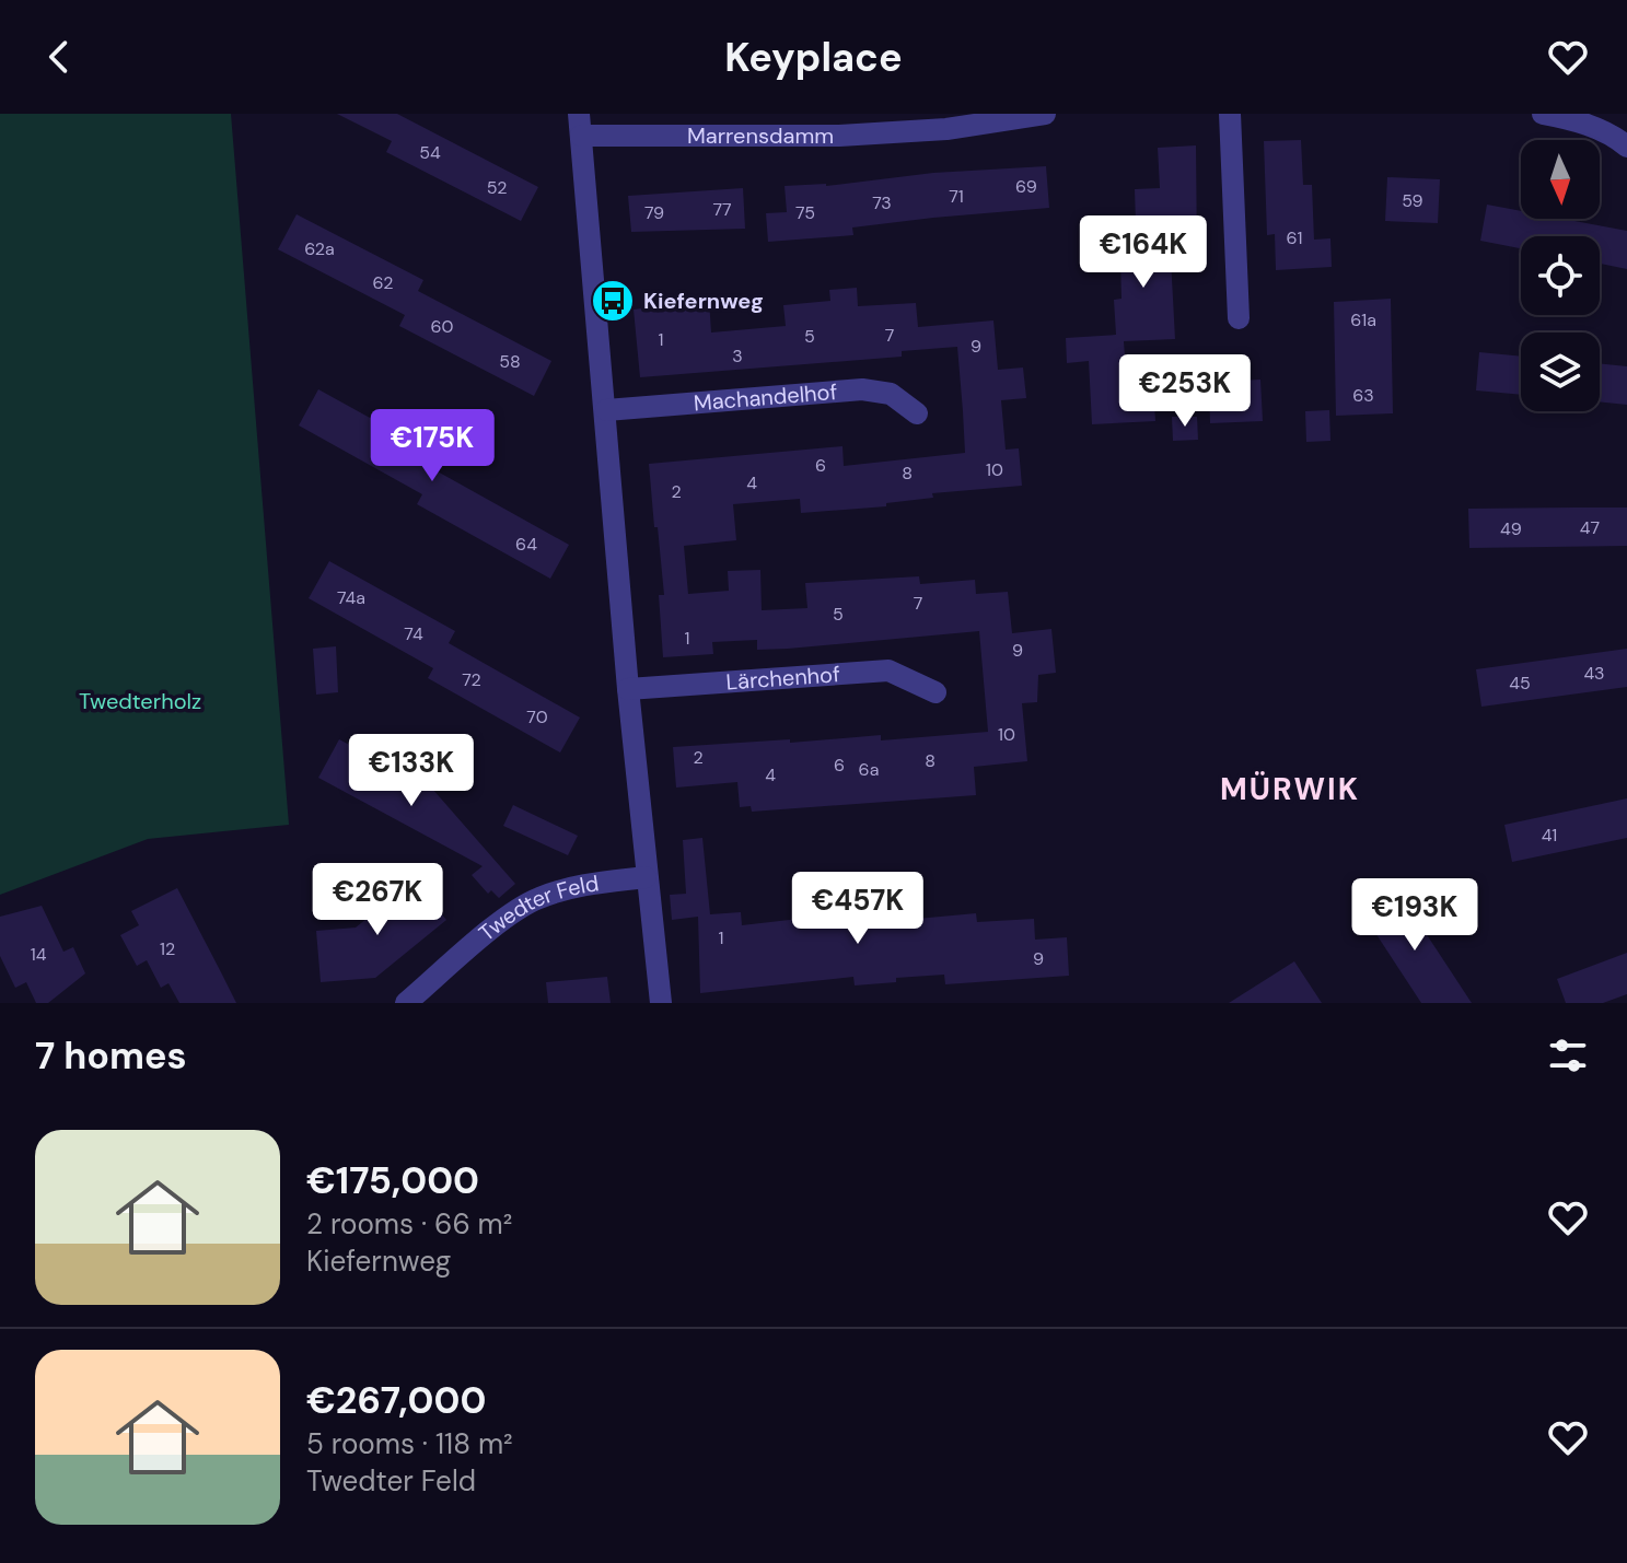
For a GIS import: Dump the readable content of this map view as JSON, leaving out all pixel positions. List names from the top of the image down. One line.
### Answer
{"streets":{"street":["Marrensdamm","Machandelhof","Lärchenhof","Twedter Feld"]},"districts":["MÜRWIK"],"parks":["Twedterholz"],"places":{"bus stop":["Kiefernweg"]},"house_numbers":["54","69","52","71","59","73","77","79","75","61","62a","62","61a","60","7","5","1","9","3","58","63","6","10","8","4","2","47","49","64","74a","7","5","74","1","9","43","72","45","70","10","2","8","6","6a","4","41","1","12","14","9"],"north":"bottom","page":{"header":"Keyplace","price":["€164K","€253K","€175K","€133K","€267K","€457K","€193K"],"heading":"7 homes","list":[{"name":"€175,000","note":"2 rooms · 66 m² · Kiefernweg"},{"name":"€267,000","note":"5 rooms · 118 m² · Twedter Feld"}]}}
